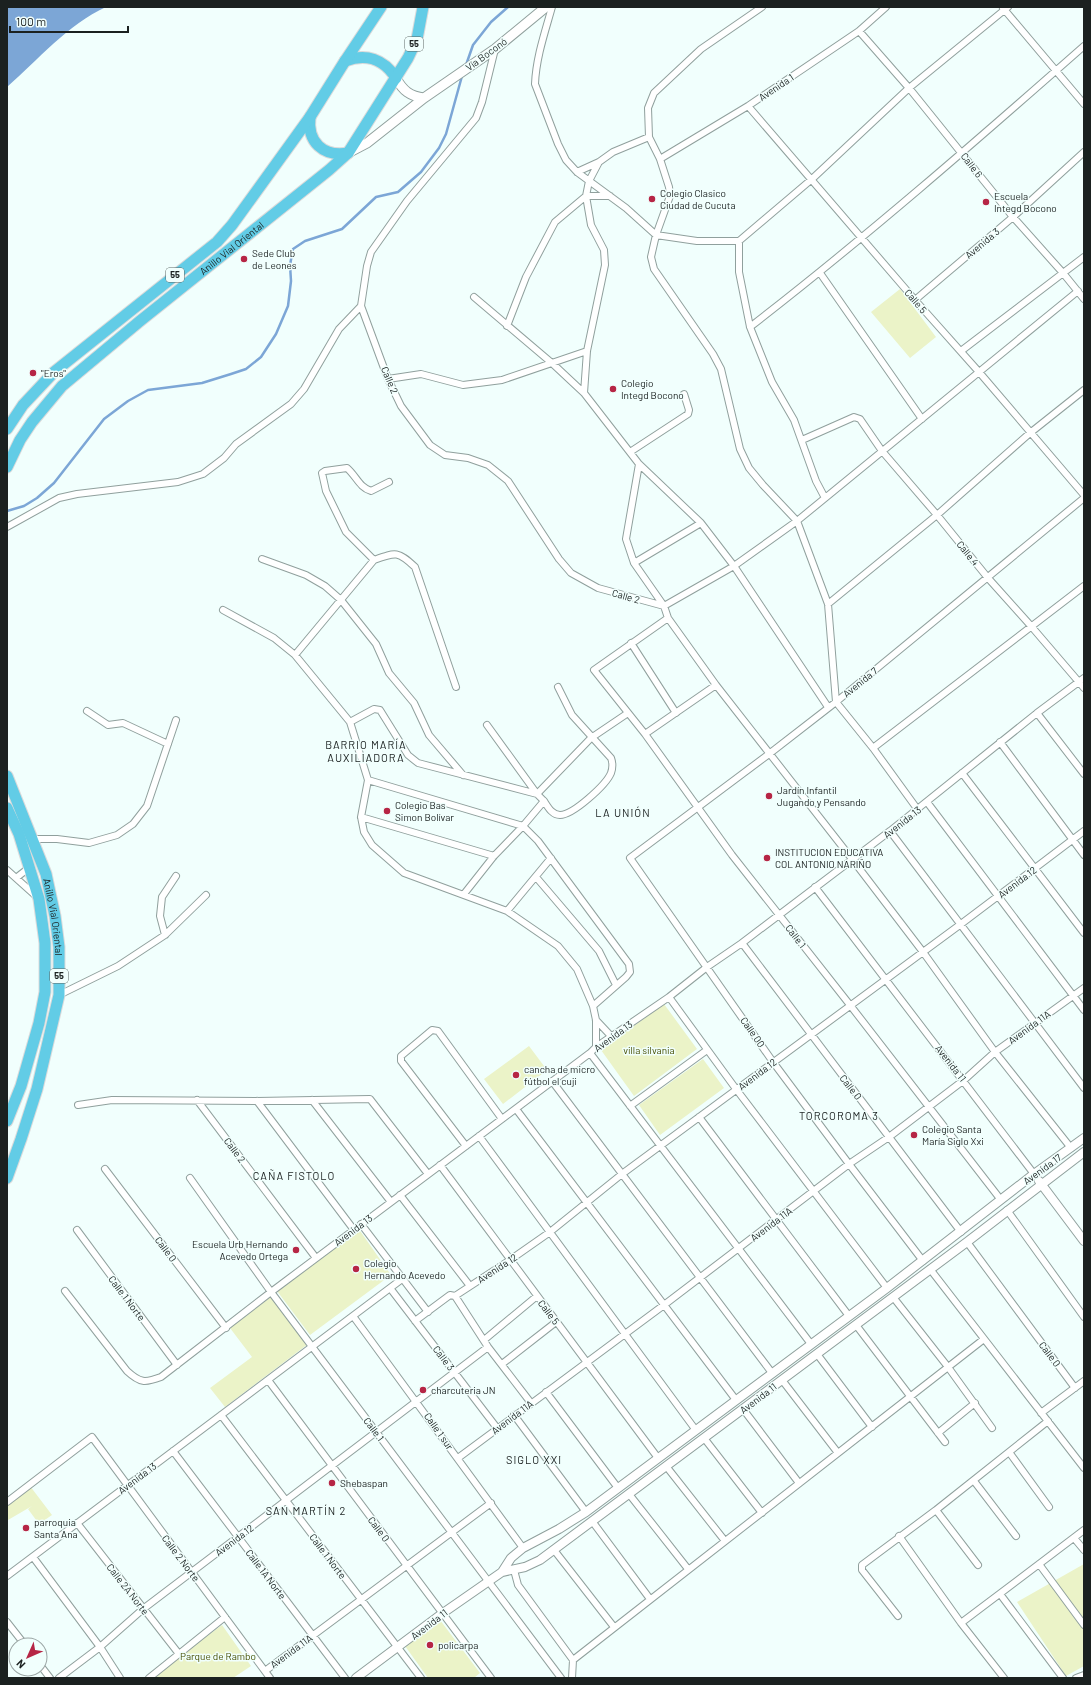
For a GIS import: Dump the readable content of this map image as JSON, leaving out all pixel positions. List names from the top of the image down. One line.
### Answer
{"streets":{"highway":["55","Anillo Vial Oriental"],"main road":["Vía Boconó"],"street":["Avenida 1","Calle 6","Avenida 3","Calle 5","Calle 2","Calle 4","Avenida 7","Avenida 13","Avenida 12","Calle 1","Avenida 11A","Calle 00","Avenida 11","Calle 0","Avenida 17","Calle 1 Norte","Calle 3","Calle 1 sur","Calle 2 Norte","Calle 1A Norte","Calle 2A Norte"]},"crossings":[["Vía Boconó","Anillo Vial Oriental"],["Vía Boconó","Calle 2"],["Avenida 1","Calle 6"],["Avenida 1","Calle 5"],["Calle 6","Avenida 3"],["Avenida 3","Calle 5"],["Calle 5","Avenida 7"],["Calle 5","Avenida 13"],["Calle 5","Avenida 12"],["Calle 5","Avenida 11A"],["Calle 5","Avenida 11"],["Calle 2","Avenida 13"],["Calle 4","Avenida 7"],["Calle 4","Avenida 13"],["Avenida 7","Calle 1"],["Avenida 7","Calle 00"],["Avenida 13","Calle 1"],["Avenida 13","Calle 00"],["Avenida 13","Avenida 11"],["Avenida 13","Calle 0"],["Avenida 13","Calle 1 Norte"],["Avenida 13","Calle 3"],["Avenida 13","Calle 1 sur"],["Avenida 13","Calle 2 Norte"],["Avenida 13","Calle 1A Norte"],["Avenida 13","Calle 2A Norte"],["Avenida 12","Calle 1"],["Avenida 12","Calle 00"],["Avenida 12","Avenida 11"],["Avenida 12","Calle 0"],["Avenida 12","Calle 1 Norte"],["Avenida 12","Calle 3"],["Avenida 12","Calle 1 sur"],["Avenida 12","Calle 2 Norte"],["Avenida 12","Calle 1A Norte"],["Avenida 12","Calle 2A Norte"],["Calle 1","Avenida 11A"],["Calle 1","Avenida 11"],["Calle 1","Avenida 17"],["Avenida 11A","Calle 00"],["Avenida 11A","Avenida 11"],["Avenida 11A","Calle 0"],["Avenida 11A","Calle 1 Norte"],["Avenida 11A","Calle 3"],["Avenida 11A","Calle 1 sur"],["Avenida 11A","Calle 2 Norte"],["Avenida 11A","Calle 1A Norte"],["Calle 00","Avenida 11"],["Avenida 11","Calle 0"],["Avenida 11","Avenida 17"],["Avenida 11","Calle 1 Norte"],["Avenida 11","Calle 1 sur"]],"districts":["BARRIO MARÍA AUXILIADORA","LA UNIÓN","TORCOROMA 3","CAÑA FISTOLO","SIGLO XXI","SAN MARTÍN 2"],"parks":["villa silvania","Parque de Rambo"],"places":["Colegio Clasico Ciudad de Cucuta","Escuela Integd Bocono","Sede Club de Leones","\"Eros\"","Colegio Integd Bocono","Jardín Infantil Jugando y Pensando","Colegio Bas Simon Bolívar","INSTITUCION EDUCATIVA COL ANTONIO NARIÑO","cancha de micro fútbol el cuji","Colegio Santa María Siglo Xxi","Escuela Urb Hernando Acevedo Ortega","Colegio Hernando Acevedo","charcuteria JN","Shebaspan","parroquia Santa Ana","policarpa"],"scale_bar":"100 m","north":"bottom left"}
